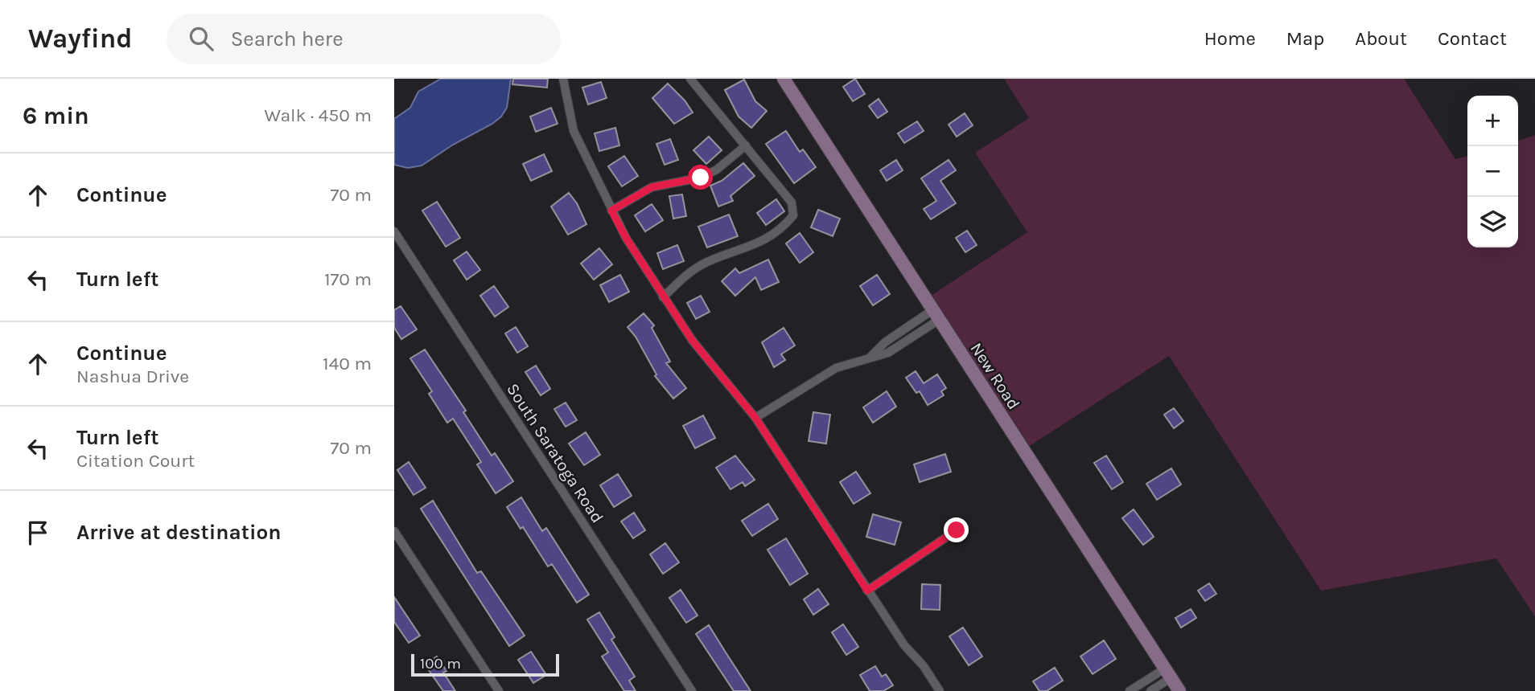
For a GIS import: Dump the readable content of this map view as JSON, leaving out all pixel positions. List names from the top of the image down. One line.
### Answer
{"streets":{"street":["New Road","South Saratoga Road"]},"scale_bar":"100 m","page":{"header":"Wayfind","search":"Search here","nav":["Home","Map","About","Contact"],"heading":["6 min","Walk · 450 m"],"map_buttons":["+","−"],"list":[["Continue","70 m"],["Turn left","170 m"],["Continue","Nashua Drive","140 m"],["Turn left","Citation Court","70 m"],"Arrive at destination"],"scale":"100 m"}}
